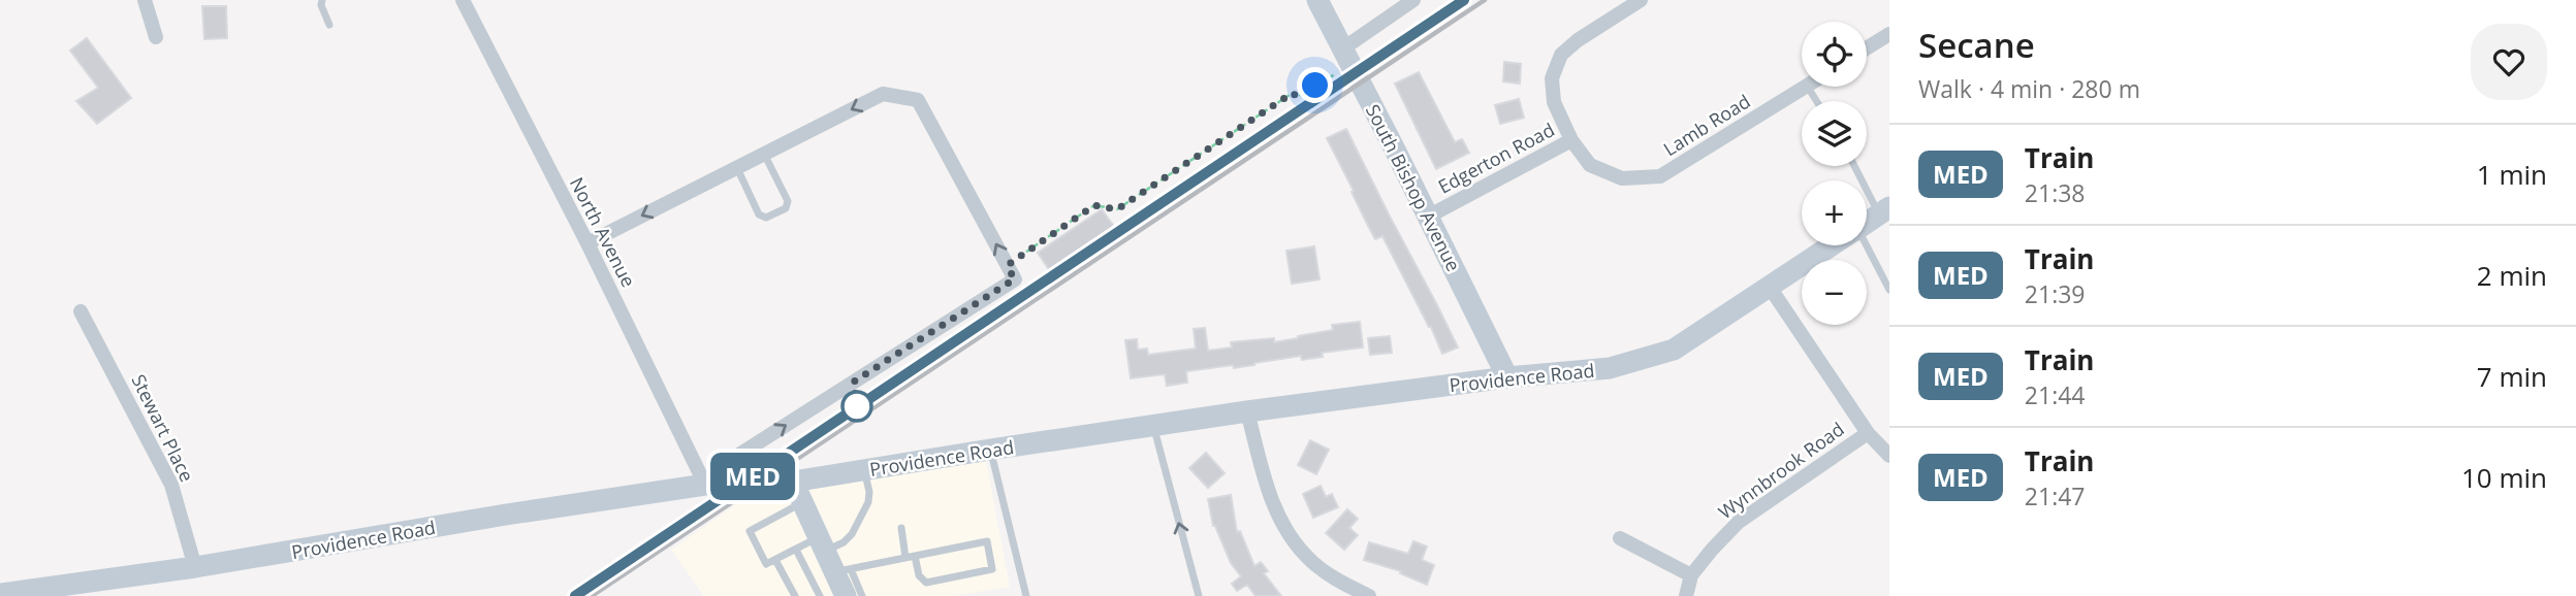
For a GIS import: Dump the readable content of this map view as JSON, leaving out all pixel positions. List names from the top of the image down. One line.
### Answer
{"streets":{"street":["Lamb Road","Edgerton Road","South Bishop Avenue","North Avenue","Providence Road","Stewart Place","Wynnbrook Road"]},"crossings":[["Lamb Road","Edgerton Road"],["Edgerton Road","South Bishop Avenue"],["South Bishop Avenue","Providence Road"],["North Avenue","Providence Road"],["Providence Road","Stewart Place"]],"page":{"on_map":"MED","heading":["Secane","Walk · 4 min · 280 m"],"map_buttons":["+","−"],"list":[{"mark":"MED","name":"Train","note":"21:38","value":"1 min"},{"mark":"MED","name":"Train","note":"21:39","value":"2 min"},{"mark":"MED","name":"Train","note":"21:44","value":"7 min"},{"mark":"MED","name":"Train","note":"21:47","value":"10 min"}]}}
